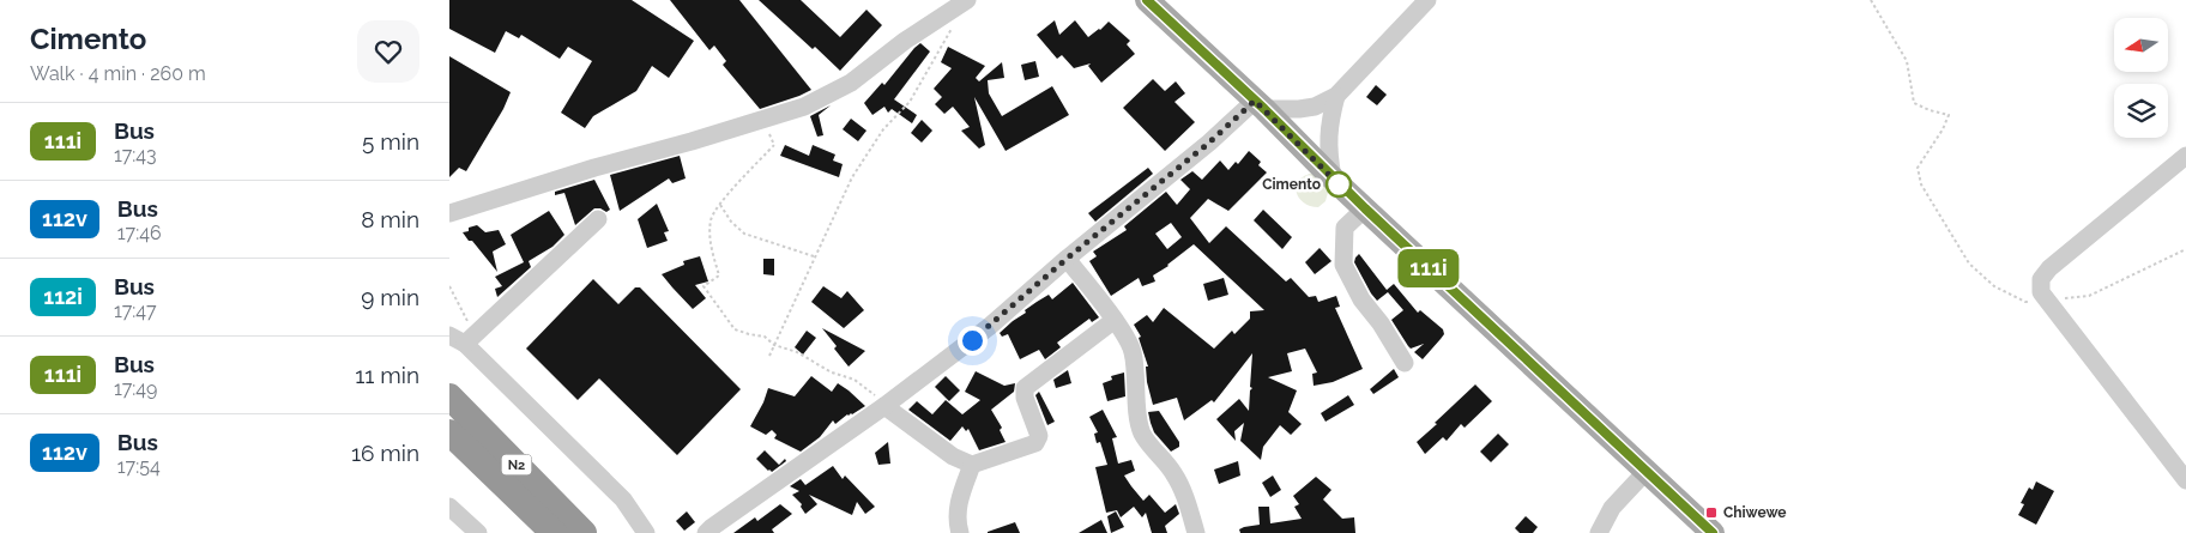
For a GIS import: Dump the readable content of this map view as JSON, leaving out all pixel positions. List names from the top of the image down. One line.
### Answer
{"streets":{"highway":["N2"]},"places":{"other":["Cimento"],"transit":["Chiwewe"]},"lines":["bus line 111i"],"north":"left","page":{"heading":["Cimento","Walk · 4 min · 260 m"],"on_map":"111i","list":[{"mark":"111i","name":"Bus","note":"17:43","value":"5 min"},{"mark":"112v","name":"Bus","note":"17:46","value":"8 min"},{"mark":"112i","name":"Bus","note":"17:47","value":"9 min"},{"mark":"111i","name":"Bus","note":"17:49","value":"11 min"},{"mark":"112v","name":"Bus","note":"17:54","value":"16 min"}]}}
